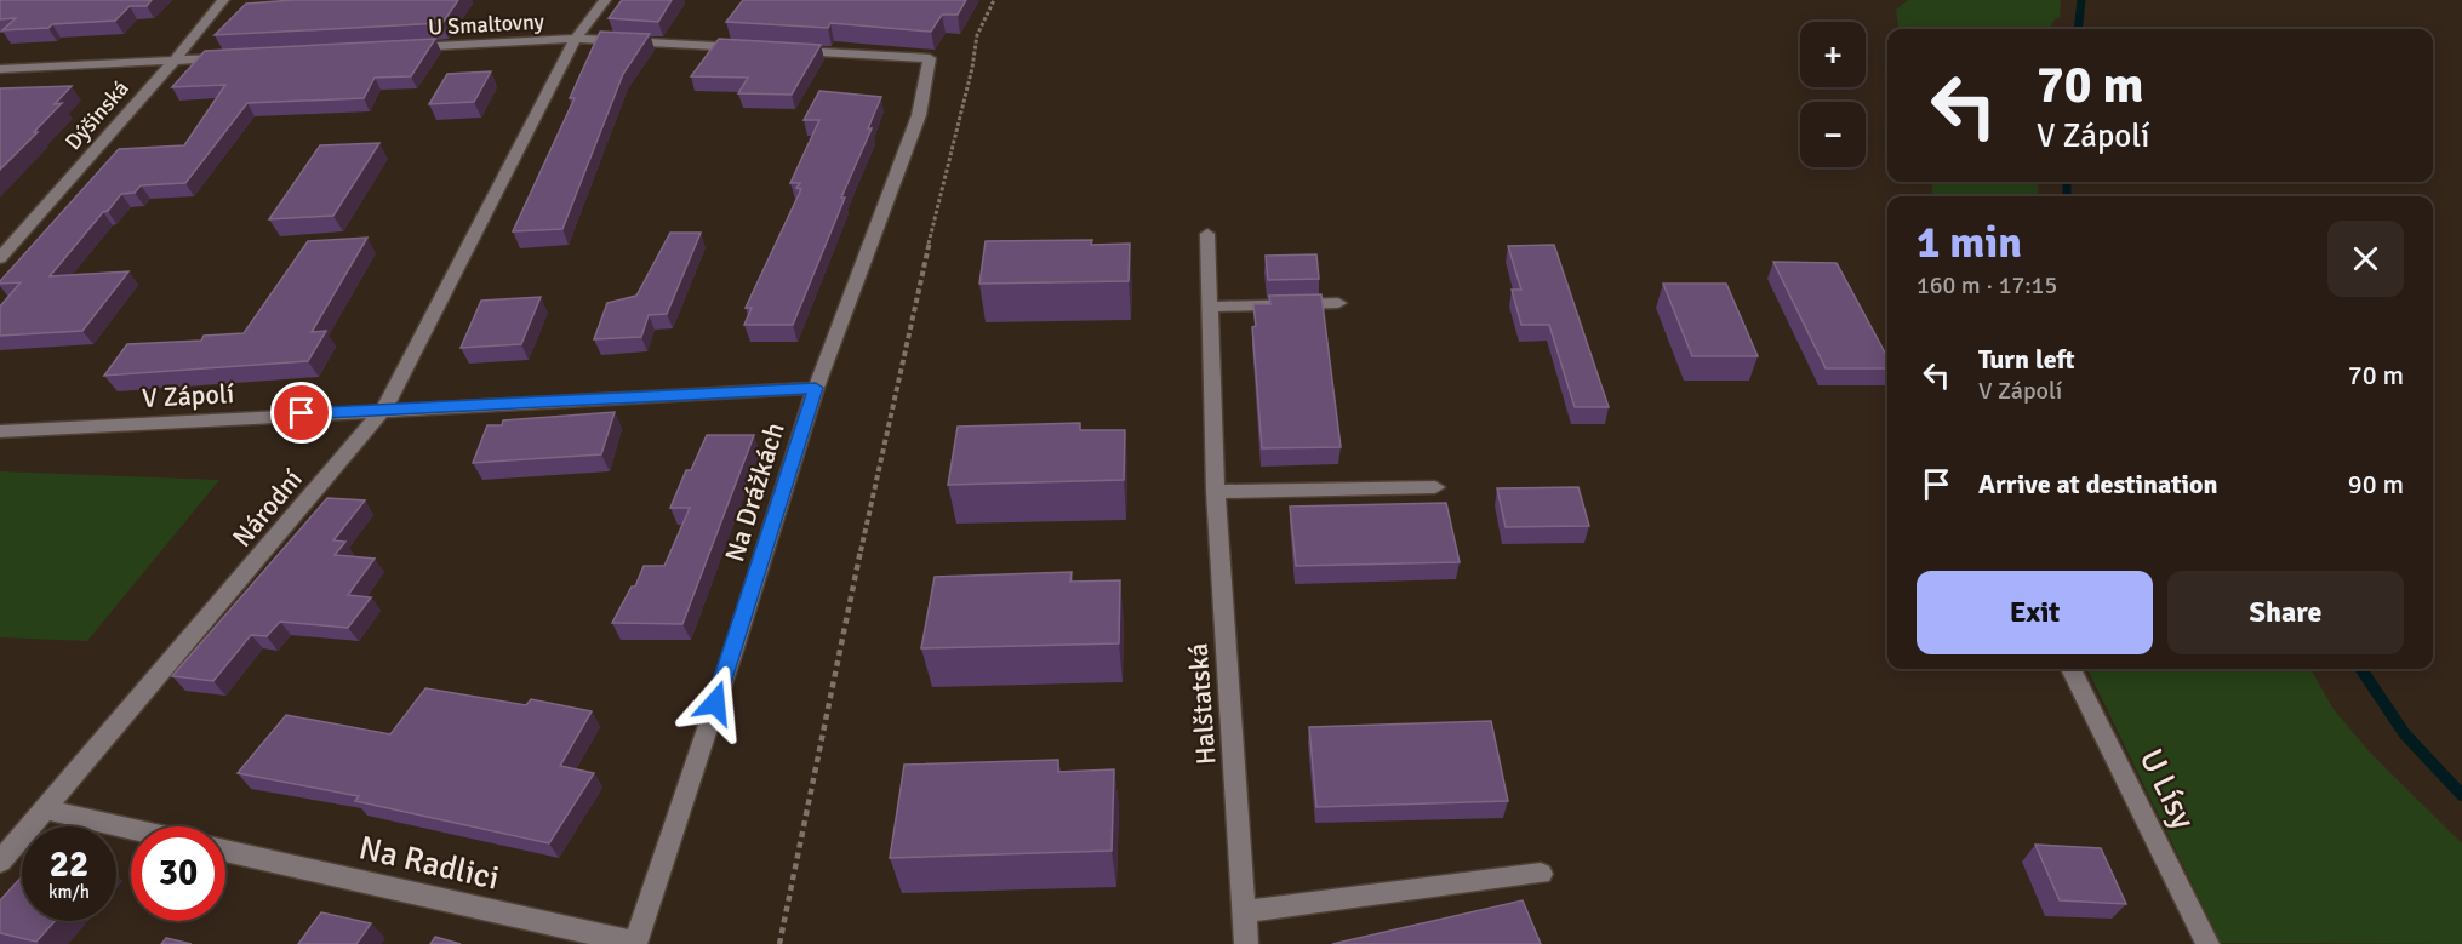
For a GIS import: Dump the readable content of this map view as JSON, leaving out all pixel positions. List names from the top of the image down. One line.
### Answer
{"streets":{"street":["U Smaltovny","Dýšinská","V Zápolí","Na Drážkách","Národní","Halštatská","U Lísy","Na Radlici"]},"crossings":[["U Smaltovny","Národní"],["V Zápolí","Na Drážkách"],["V Zápolí","Národní"],["Na Drážkách","Na Radlici"]],"page":{"map_buttons":["+","−"],"turn":["70 m","V Zápolí"],"heading":["1 min","160 m · 17:15"],"list":[{"name":"Turn left","note":"V Zápolí","value":"70 m"},{"name":"Arrive at destination","value":"90 m"}],"buttons":["Exit","Share"],"speed":"22 km/h","limit":"30"}}
